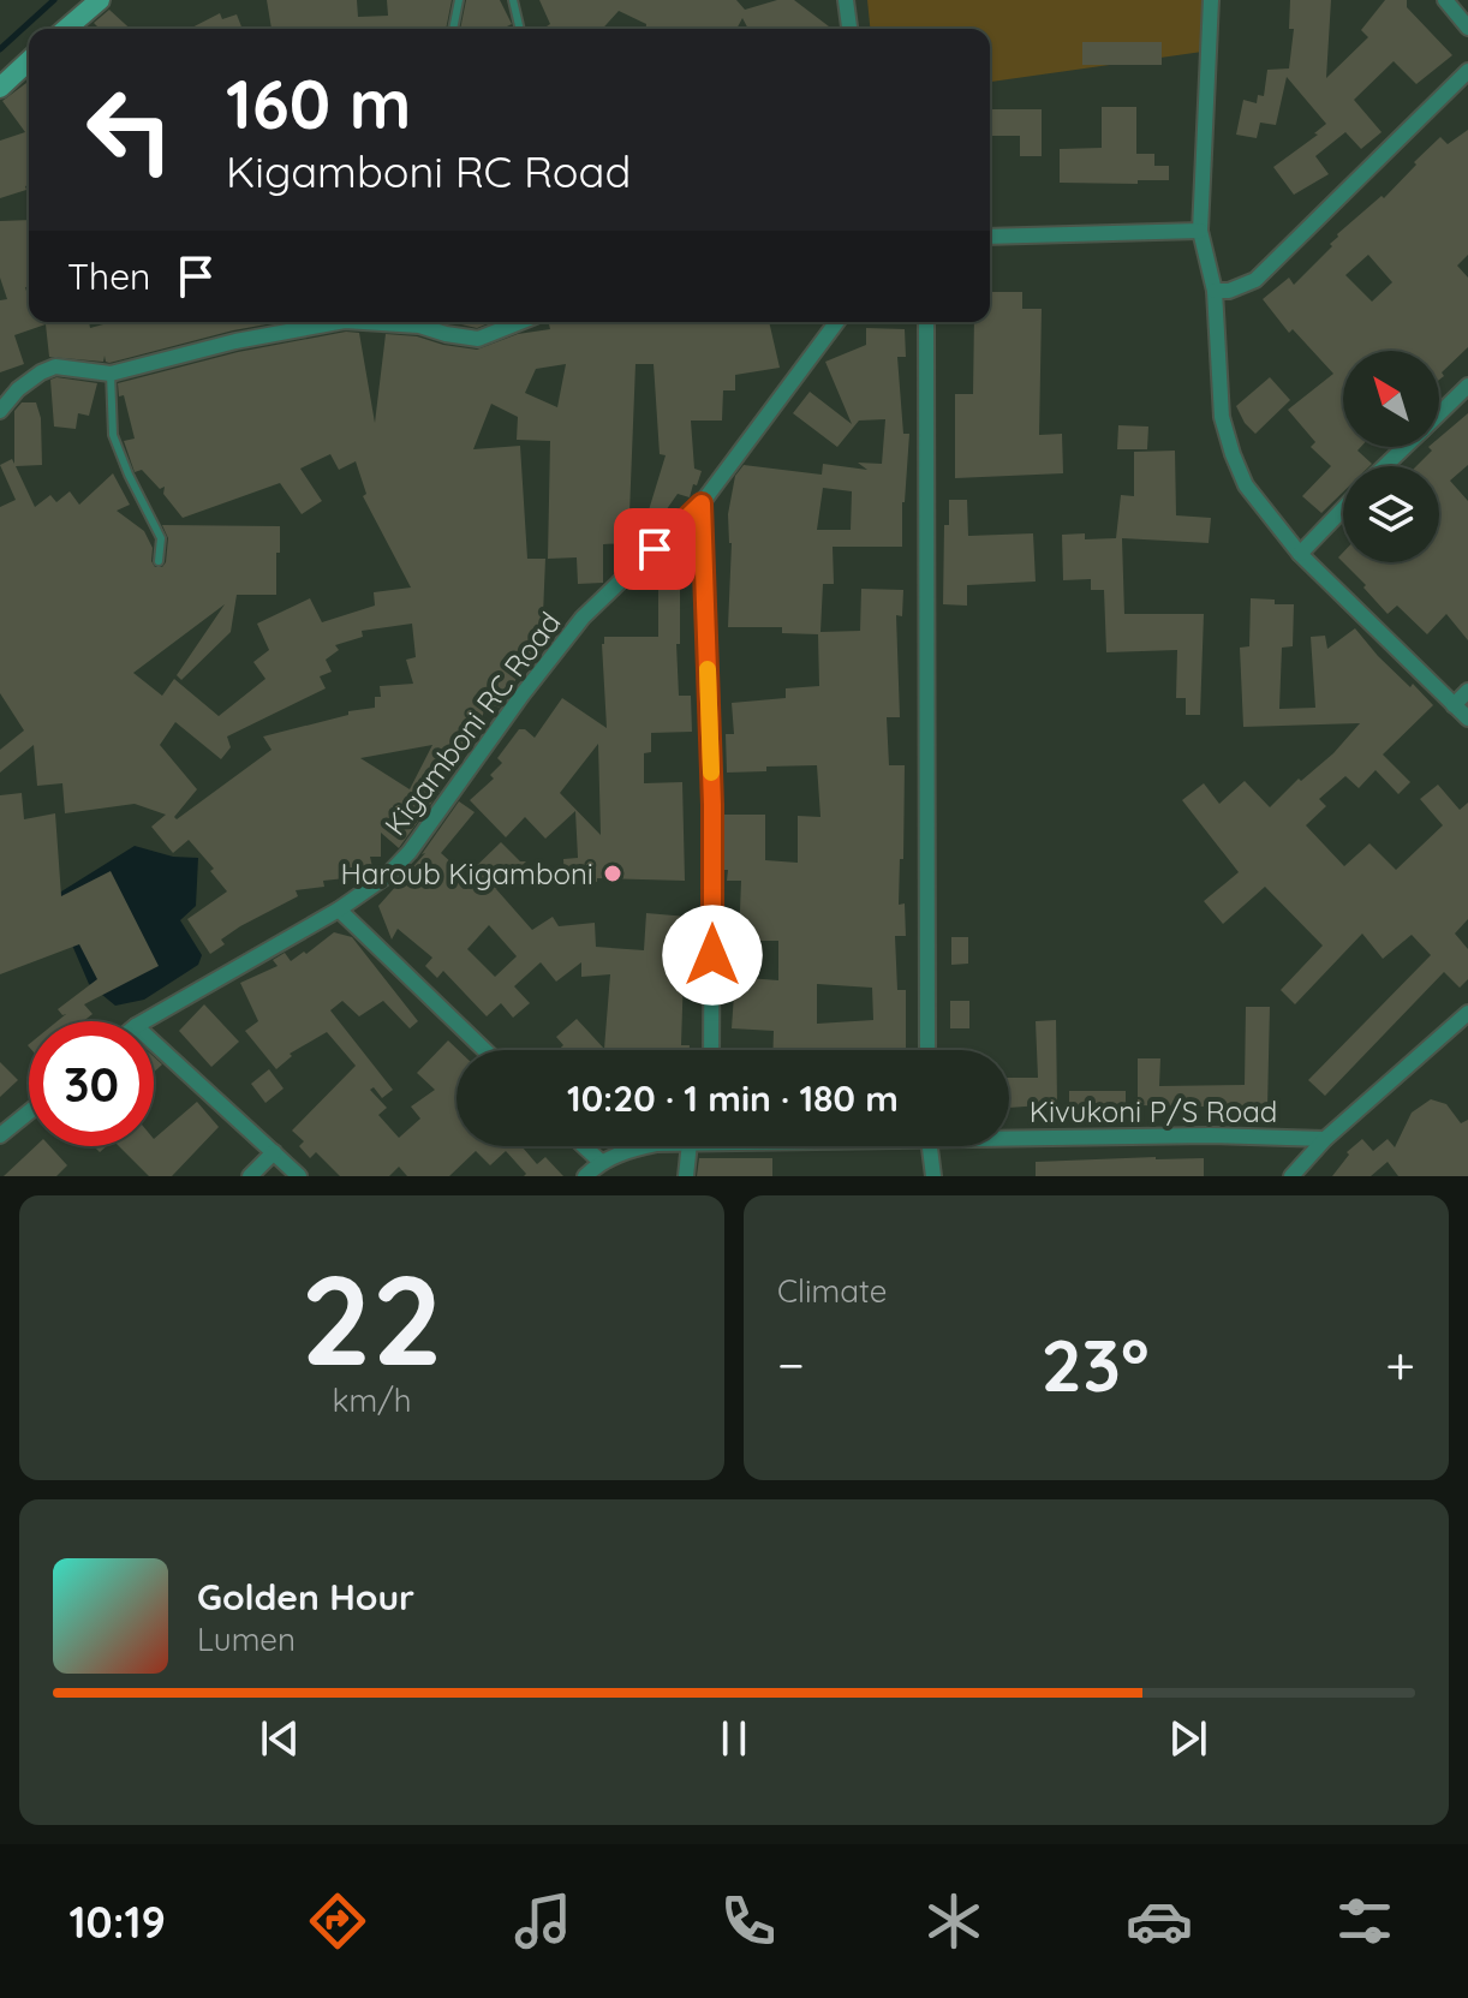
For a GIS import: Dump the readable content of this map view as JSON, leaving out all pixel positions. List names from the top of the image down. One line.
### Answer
{"streets":{"street":["Kigamboni RC Road","Kivukoni P/S Road"]},"places":["Haroub Kigamboni"],"north":"top left","page":{"turn":["160 m","Kigamboni RC Road"],"then":"Then","limit":"30","trip":"10:20 · 1 min · 180 m","tile":[["22","km/h"],"Climate"],"heat":["−","23°","+"],"song":["Golden Hour","Lumen"],"tabs":"10:19"}}
